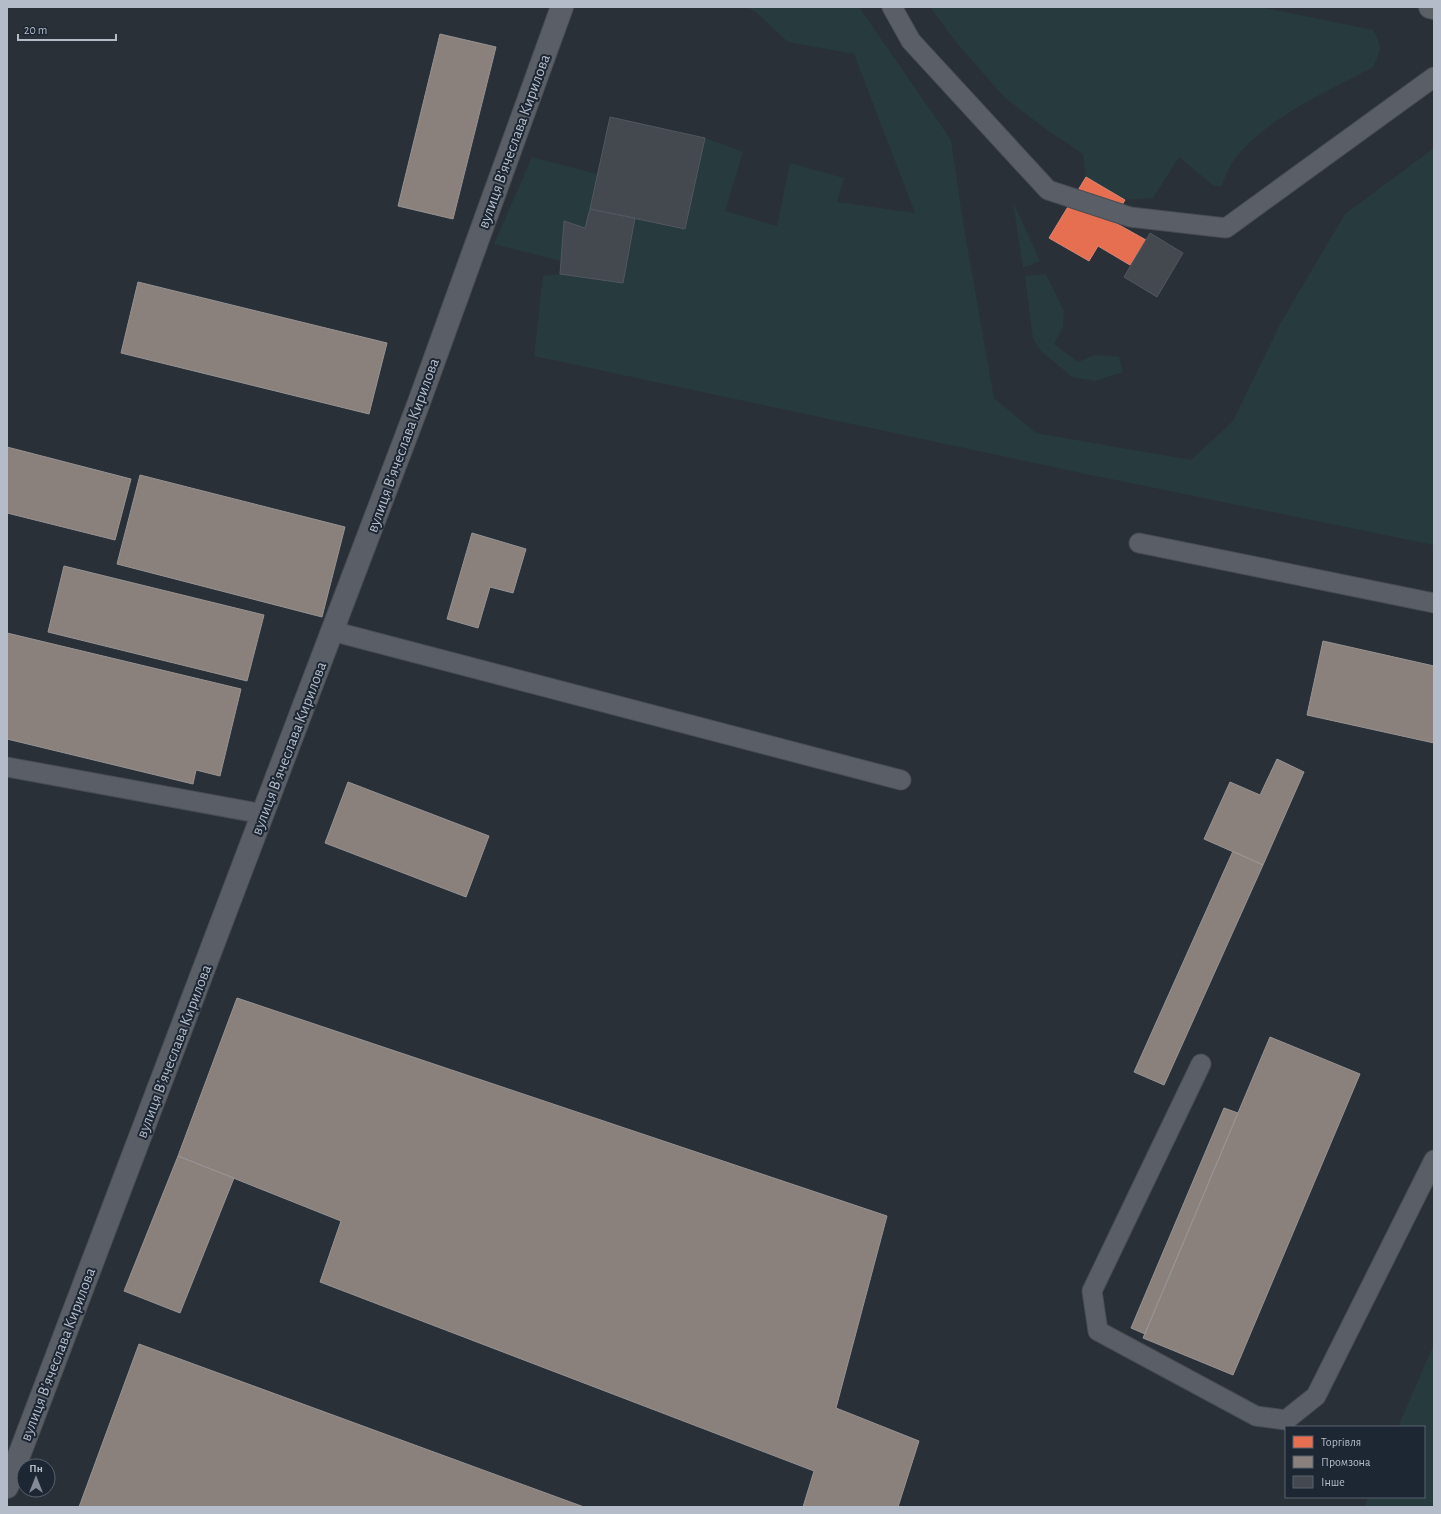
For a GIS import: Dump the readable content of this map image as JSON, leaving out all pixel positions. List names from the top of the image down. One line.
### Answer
{"streets":{"street":["вулиця Вʼячеслава Кирилова"]},"legend":["Торгівля","Промзона","Інше"],"scale_bar":"20 m","north":"top"}
